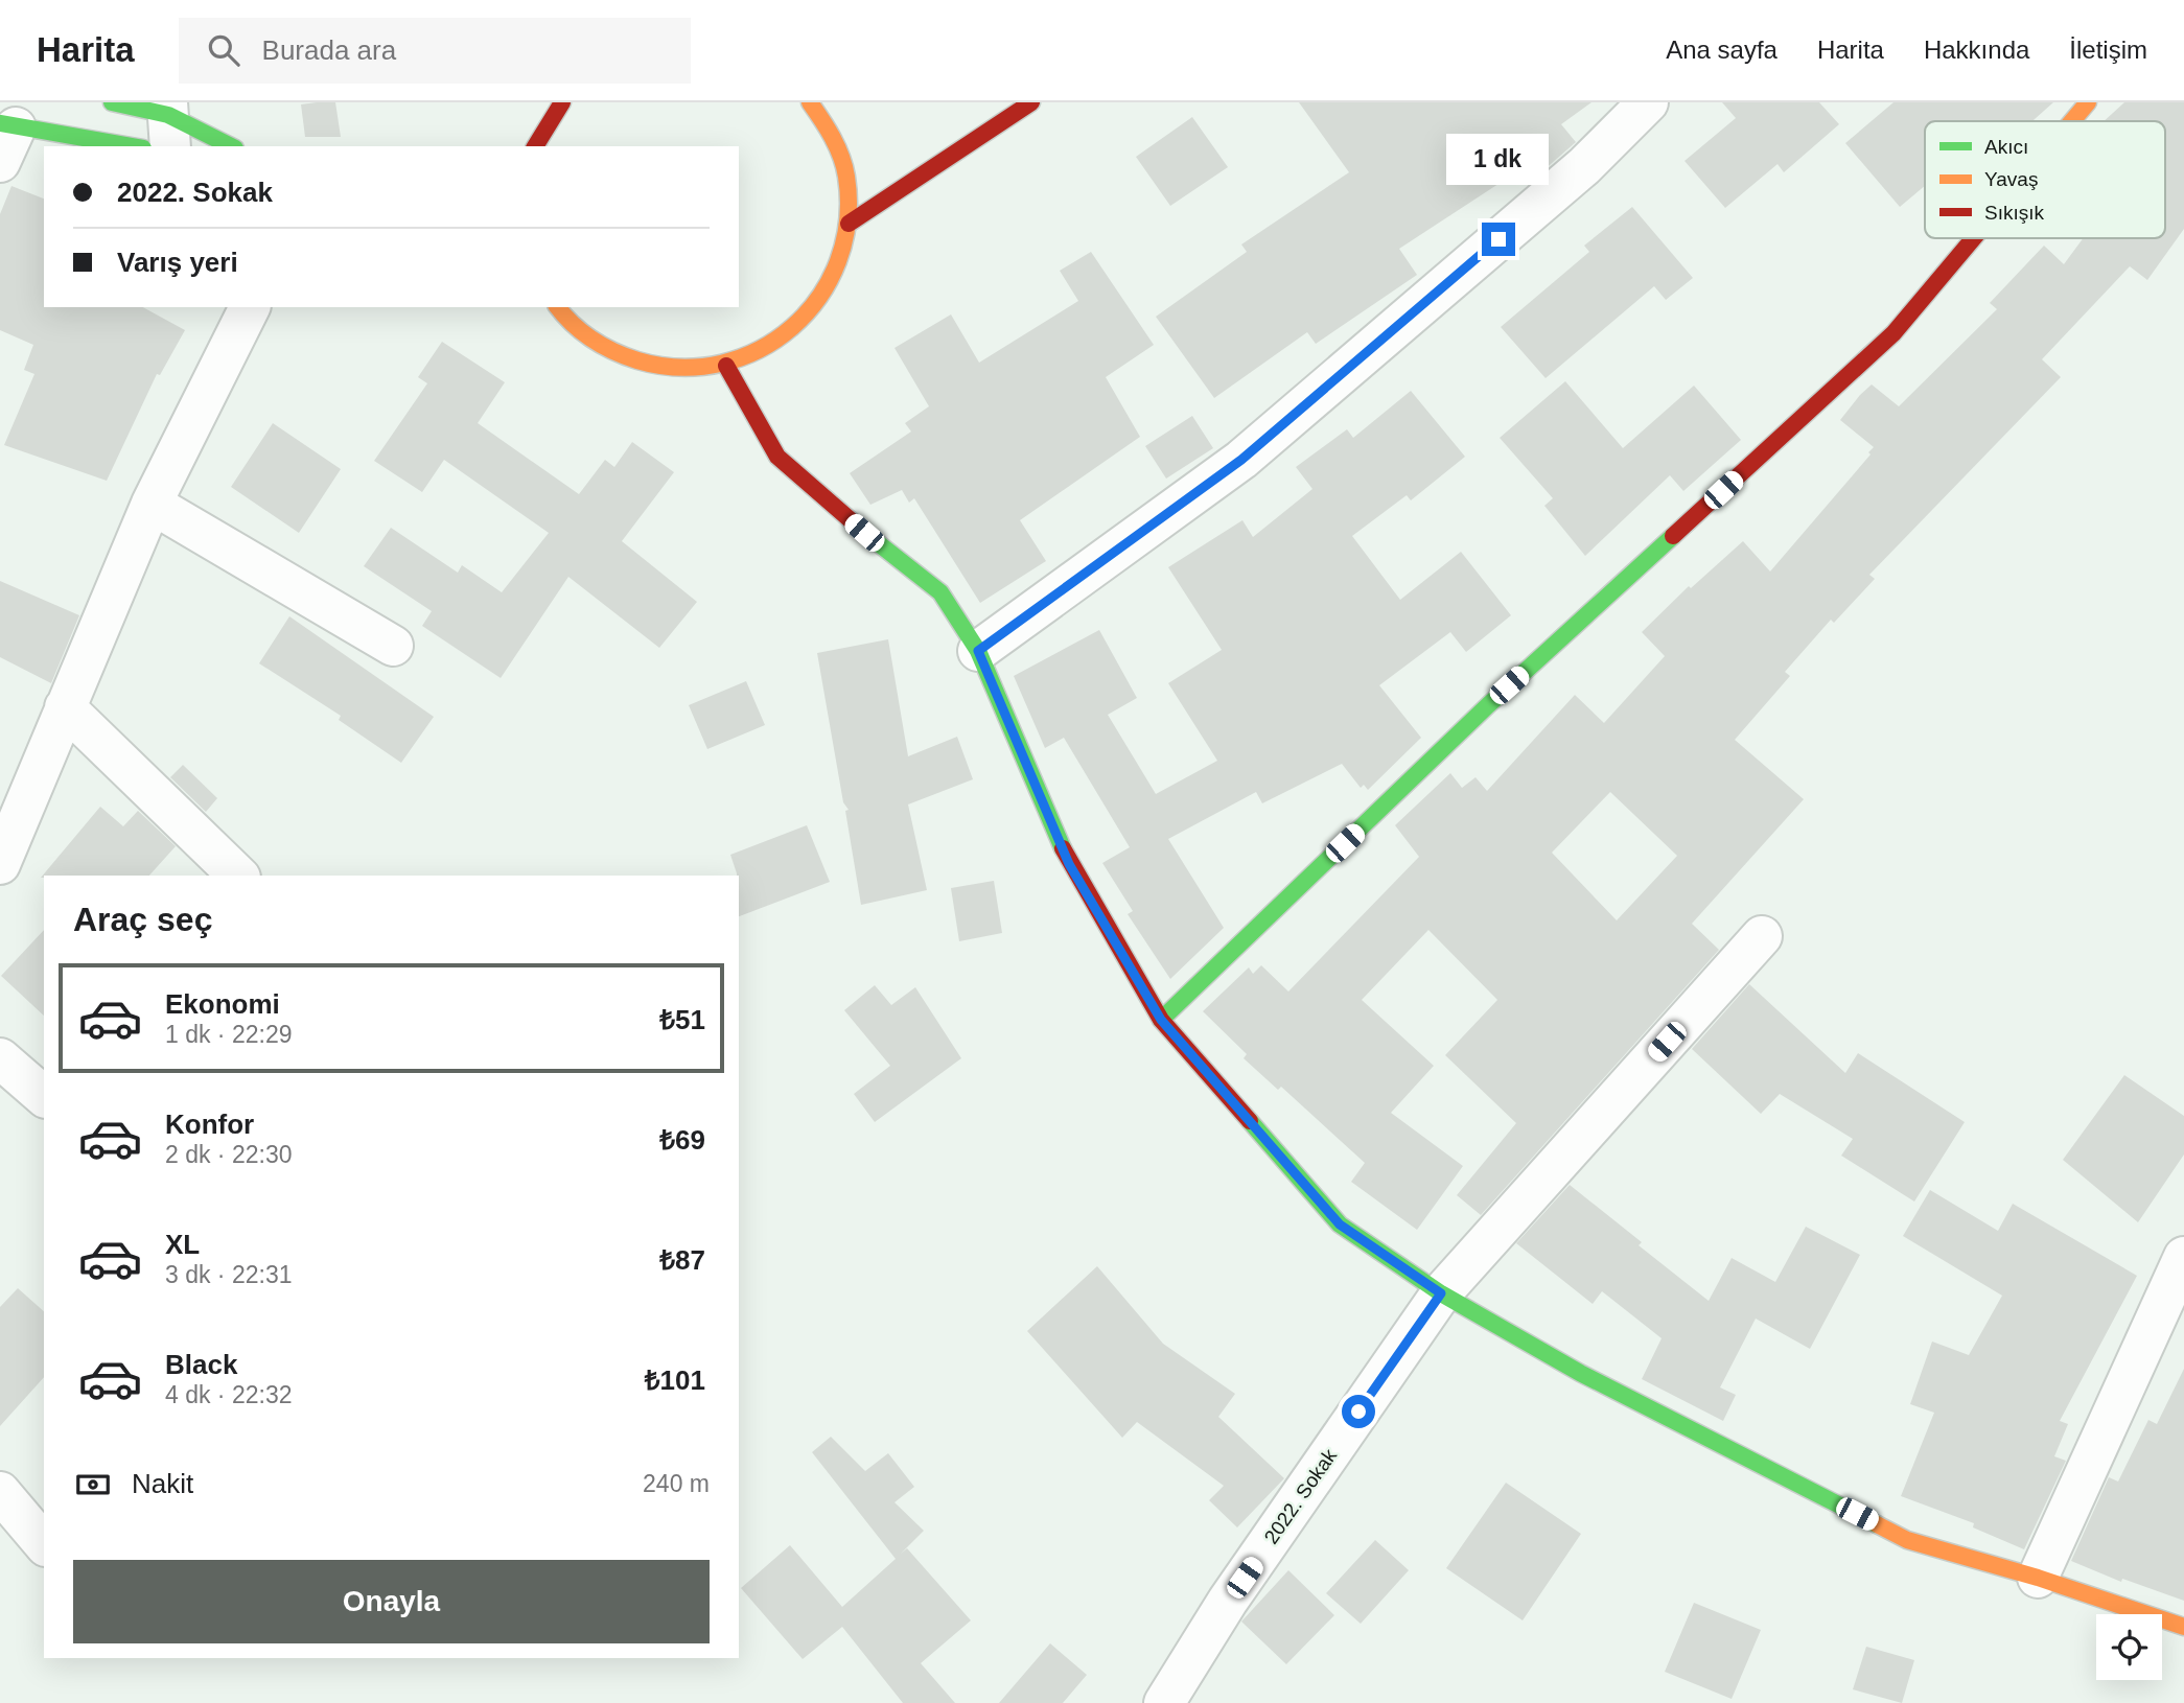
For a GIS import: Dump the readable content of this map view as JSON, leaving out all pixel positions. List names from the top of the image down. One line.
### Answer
{"streets":{"street":["2022. Sokak"]},"legend":["Akıcı","Yavaş","Sıkışık"],"page":{"header":"Harita","search":"Burada ara","nav":["Ana sayfa","Harita","Hakkında","İletişim"],"bubble":"1 dk","banner":["2022. Sokak","Varış yeri"],"heading":"Araç seç","list":[{"name":"Ekonomi","note":"1 dk · 22:29","value":"₺51"},{"name":"Konfor","note":"2 dk · 22:30","value":"₺69"},{"name":"XL","note":"3 dk · 22:31","value":"₺87"},{"name":"Black","note":"4 dk · 22:32","value":"₺101"}],"pay":["Nakit","240 m"],"buttons":"Onayla"}}
